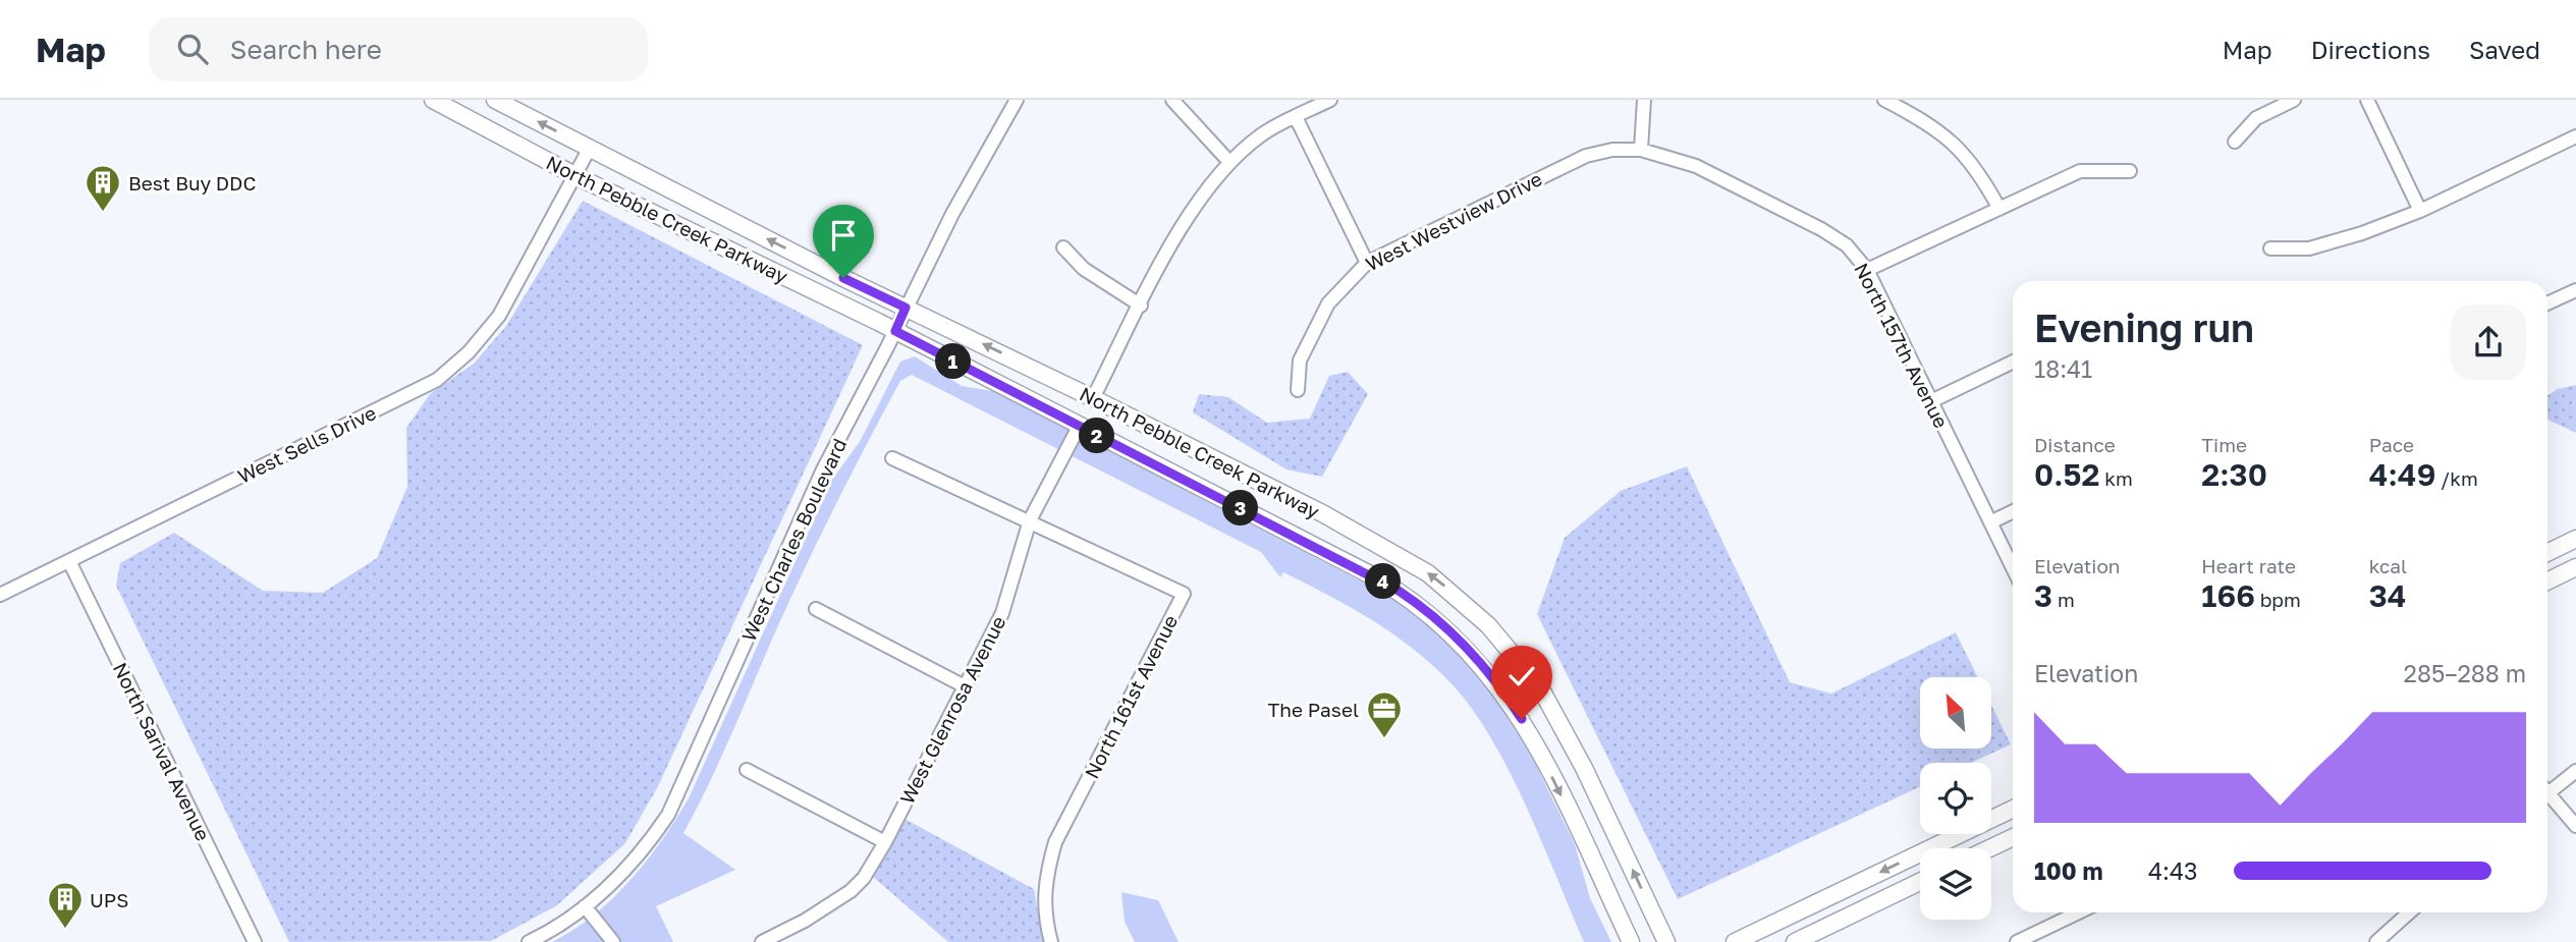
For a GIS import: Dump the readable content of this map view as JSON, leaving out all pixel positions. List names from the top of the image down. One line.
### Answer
{"streets":{"main road":["North Pebble Creek Parkway"],"street":["West Westview Drive","North 157th Avenue","West Sells Drive","West Charles Boulevard","North 161st Avenue","West Glenrosa Avenue","North Sarival Avenue"]},"crossings":[["North Pebble Creek Parkway","West Sells Drive"],["North Pebble Creek Parkway","West Charles Boulevard"],["North Pebble Creek Parkway","West Glenrosa Avenue"],["West Westview Drive","North 157th Avenue"],["West Sells Drive","North Sarival Avenue"],["North 161st Avenue","West Glenrosa Avenue"]],"places":{"building":["Best Buy DDC","UPS"],"office":["The Pasel"]},"north":"top left","page":{"header":"Map","search":"Search here","nav":["Map","Directions","Saved"],"heading":["Evening run","18:41"],"pins":["1","2","3","4"],"stats":[["Distance","0.52 km"],["Time","2:30"],["Pace","4:49 /km"],["Elevation","3 m"],["Heart rate","166 bpm"],["kcal","34"]],"chart":["Elevation","285–288 m"],"list":[{"name":"100 m","note":"4:43"}]}}
